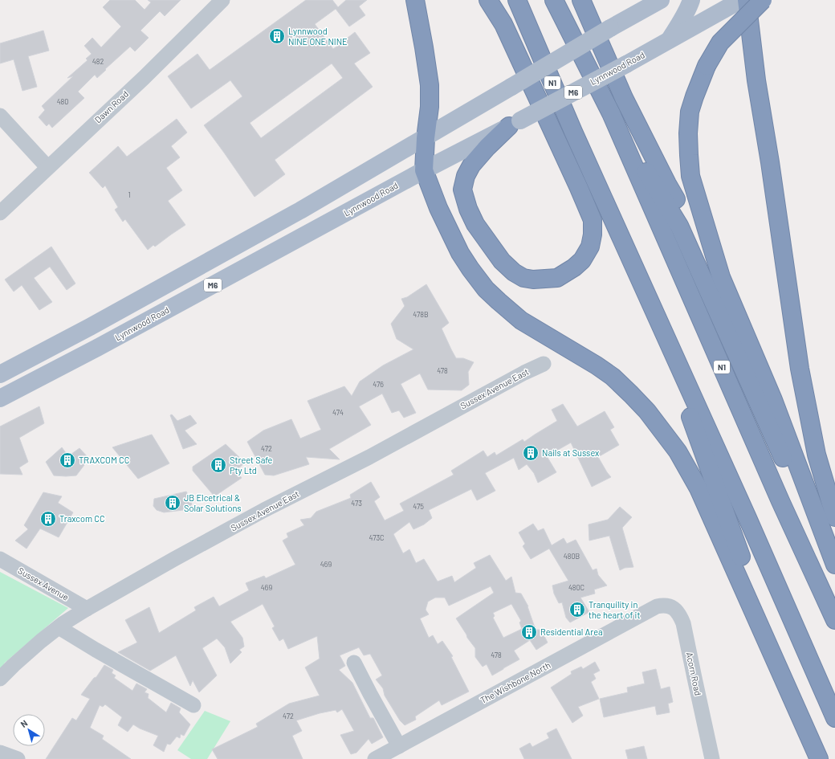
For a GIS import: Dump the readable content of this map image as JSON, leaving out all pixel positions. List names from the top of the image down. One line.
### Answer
{"streets":{"highway":["N1"],"main road":["Lynnwood Road","M6"],"street":["Dawn Road","Sussex Avenue East","Sussex Avenue","Acorn Road","The Wishbone North"]},"crossings":[["Sussex Avenue East","Sussex Avenue"],["Acorn Road","The Wishbone North"]],"places":{"building":["Lynnwood NINE ONE NINE","Nails at Sussex","TRAXCOM CC","Street Safe Pty Ltd","JB Elcetrical & Solar Solutions","Traxcom CC","Tranquility in the heart of it","Residential Area"]},"house_numbers":["482","480","1","478B","478","476","474","472","473","475","473C","480B","469","469","480C","478","472"],"north":"top left"}
